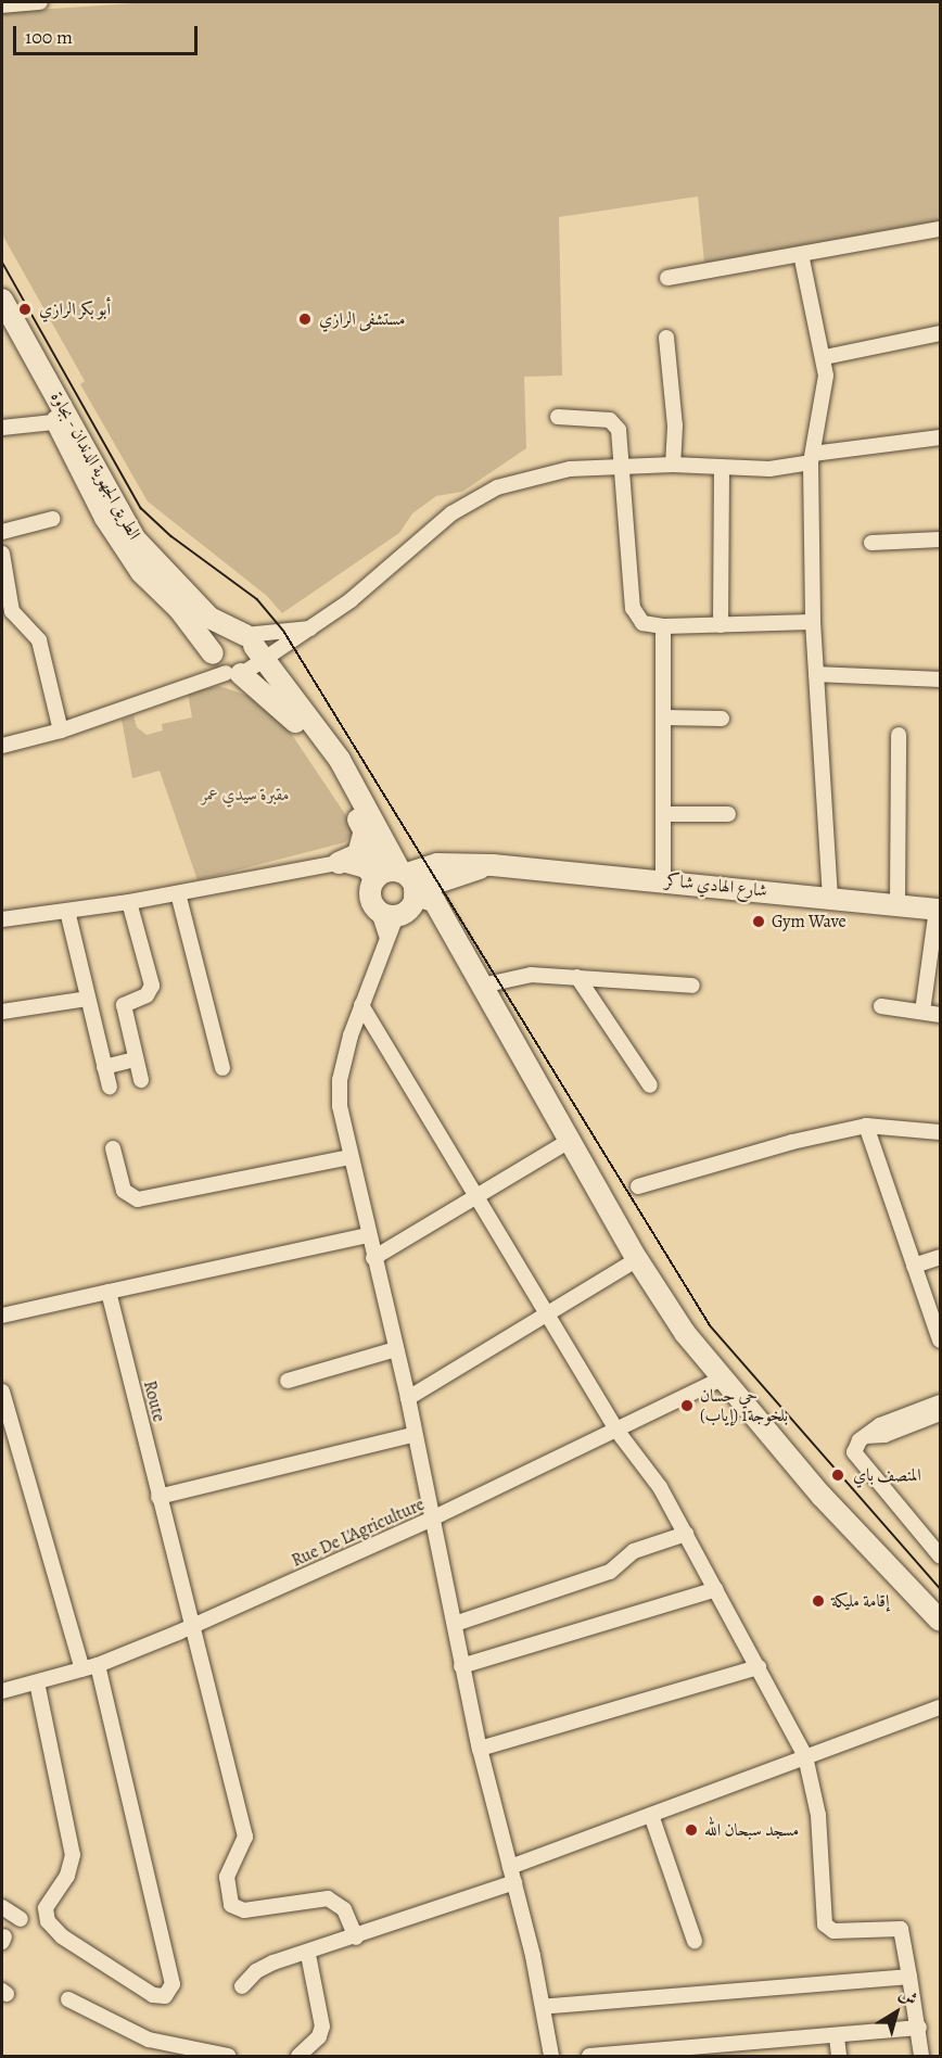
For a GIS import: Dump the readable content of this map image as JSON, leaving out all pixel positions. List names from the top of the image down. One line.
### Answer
{"streets":{"main road":["الطريق الجهوية الدندان - بجاوة","شارع الهادي شاكر"],"street":["Route","Rue De L'Agriculture"]},"crossings":[["الطريق الجهوية الدندان - بجاوة","شارع الهادي شاكر"],["الطريق الجهوية الدندان - بجاوة","Rue De L'Agriculture"],["Route","Rue De L'Agriculture"]],"parks":["مقبرة سيدي عمر"],"places":["أبو بكر الرازي","مستشفى الرازي","Gym Wave","حي حسان بلخوجة1 (إياب)","المنصف باي","إقامة مليكة","مسجد سبحان الله"],"scale_bar":"100 m","north":"top right"}
